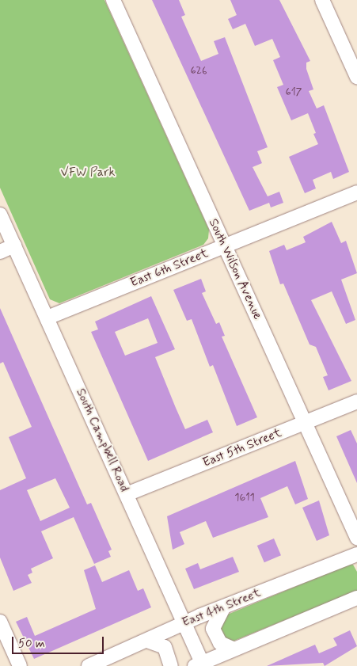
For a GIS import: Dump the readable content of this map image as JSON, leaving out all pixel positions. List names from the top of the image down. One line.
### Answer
{"streets":{"street":["East 6th Street","South Wilson Avenue","South Campbell Road","East 5th Street","East 4th Street"]},"crossings":[["East 6th Street","South Wilson Avenue"],["East 6th Street","South Campbell Road"],["South Wilson Avenue","East 5th Street"],["South Campbell Road","East 5th Street"],["South Campbell Road","East 4th Street"]],"parks":["VFW Park"],"house_numbers":["626","617","1611"],"scale_bar":"50 m"}
